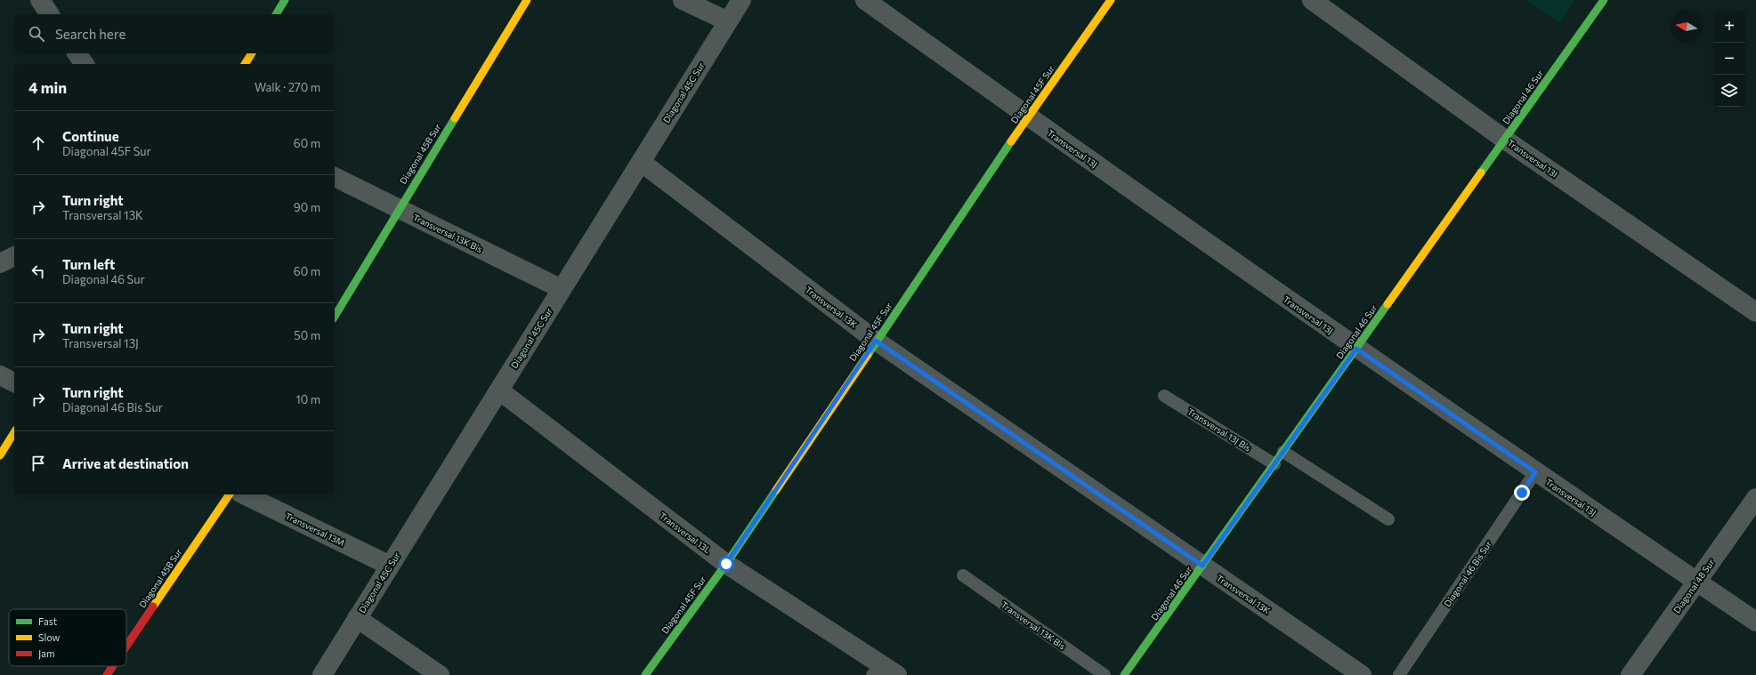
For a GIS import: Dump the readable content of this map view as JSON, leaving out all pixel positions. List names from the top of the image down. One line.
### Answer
{"streets":{"street":["Diagonal 45C Sur","Diagonal 45F Sur","Diagonal 46 Sur","Transversal 13J","Diagonal 45B Sur","Transversal 13I","Transversal 13K Bis","Transversal 13K","Transversal 13M","Transversal 13L","Diagonal 48 Sur"],"lane":["Transversal 13J Bis","Diagonal 46 Bis Sur"]},"crossings":[["Diagonal 45C Sur","Transversal 13K Bis"],["Diagonal 45C Sur","Transversal 13K"],["Diagonal 45C Sur","Transversal 13M"],["Diagonal 45C Sur","Transversal 13L"],["Diagonal 45F Sur","Transversal 13J"],["Diagonal 45F Sur","Transversal 13K"],["Diagonal 45F Sur","Transversal 13L"],["Diagonal 46 Sur","Transversal 13J"],["Diagonal 46 Sur","Transversal 13I"],["Diagonal 46 Sur","Transversal 13K"],["Diagonal 46 Sur","Transversal 13J Bis"],["Transversal 13J","Diagonal 46 Bis Sur"],["Transversal 13J","Diagonal 48 Sur"],["Diagonal 45B Sur","Transversal 13K Bis"]],"legend":["Fast","Slow","Jam"],"north":"left","page":{"map_buttons":["+","−"],"search":"Search here","heading":["4 min","Walk · 270 m"],"list":[["Continue","Diagonal 45F Sur","60 m"],["Turn right","Transversal 13K","90 m"],["Turn left","Diagonal 46 Sur","60 m"],["Turn right","Transversal 13J","50 m"],["Turn right","Diagonal 46 Bis Sur","10 m"],"Arrive at destination"]}}
